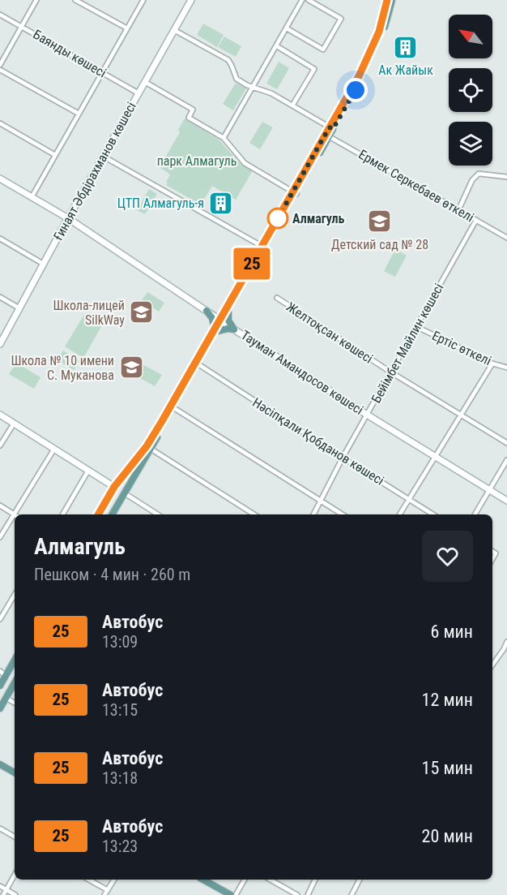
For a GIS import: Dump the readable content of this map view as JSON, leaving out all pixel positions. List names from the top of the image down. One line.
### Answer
{"streets":{"main road":["Ғинаят Әбдірахманов көшесі","Тауман Амандосов көшесі"],"street":["Баянды көшесі","Ермек Серкебаев өткелі","Желтоқсан көшесі","Бейімбет Майлин көшесі","Ертіс өткелі","Нәсіпқали Қобданов көшесі"]},"crossings":[["Баянды көшесі","Ғинаят Әбдірахманов көшесі"],["Ғинаят Әбдірахманов көшесі","Тауман Амандосов көшесі"],["Ермек Серкебаев өткелі","Бейімбет Майлин көшесі"],["Желтоқсан көшесі","Бейімбет Майлин көшесі"],["Бейімбет Майлин көшесі","Ертіс өткелі"],["Бейімбет Майлин көшесі","Тауман Амандосов көшесі"],["Бейімбет Майлин көшесі","Нәсіпқали Қобданов көшесі"]],"parks":["парк Алмагуль"],"places":{"building":["Ак Жайык","ЦТП Алмагуль-я"],"other":["Алмагуль"],"school or university":["Детский сад № 28","Школа-лицей SilkWay","Школа № 10 имени С. Муканова"]},"lines":["bus line 25"],"north":"top left","page":{"on_map":"25","heading":["Алмагуль","Пешком · 4 мин · 260 m"],"list":[{"mark":"25","name":"Автобус","note":"13:09","value":"6 мин"},{"mark":"25","name":"Автобус","note":"13:15","value":"12 мин"},{"mark":"25","name":"Автобус","note":"13:18","value":"15 мин"},{"mark":"25","name":"Автобус","note":"13:23","value":"20 мин"}]}}
